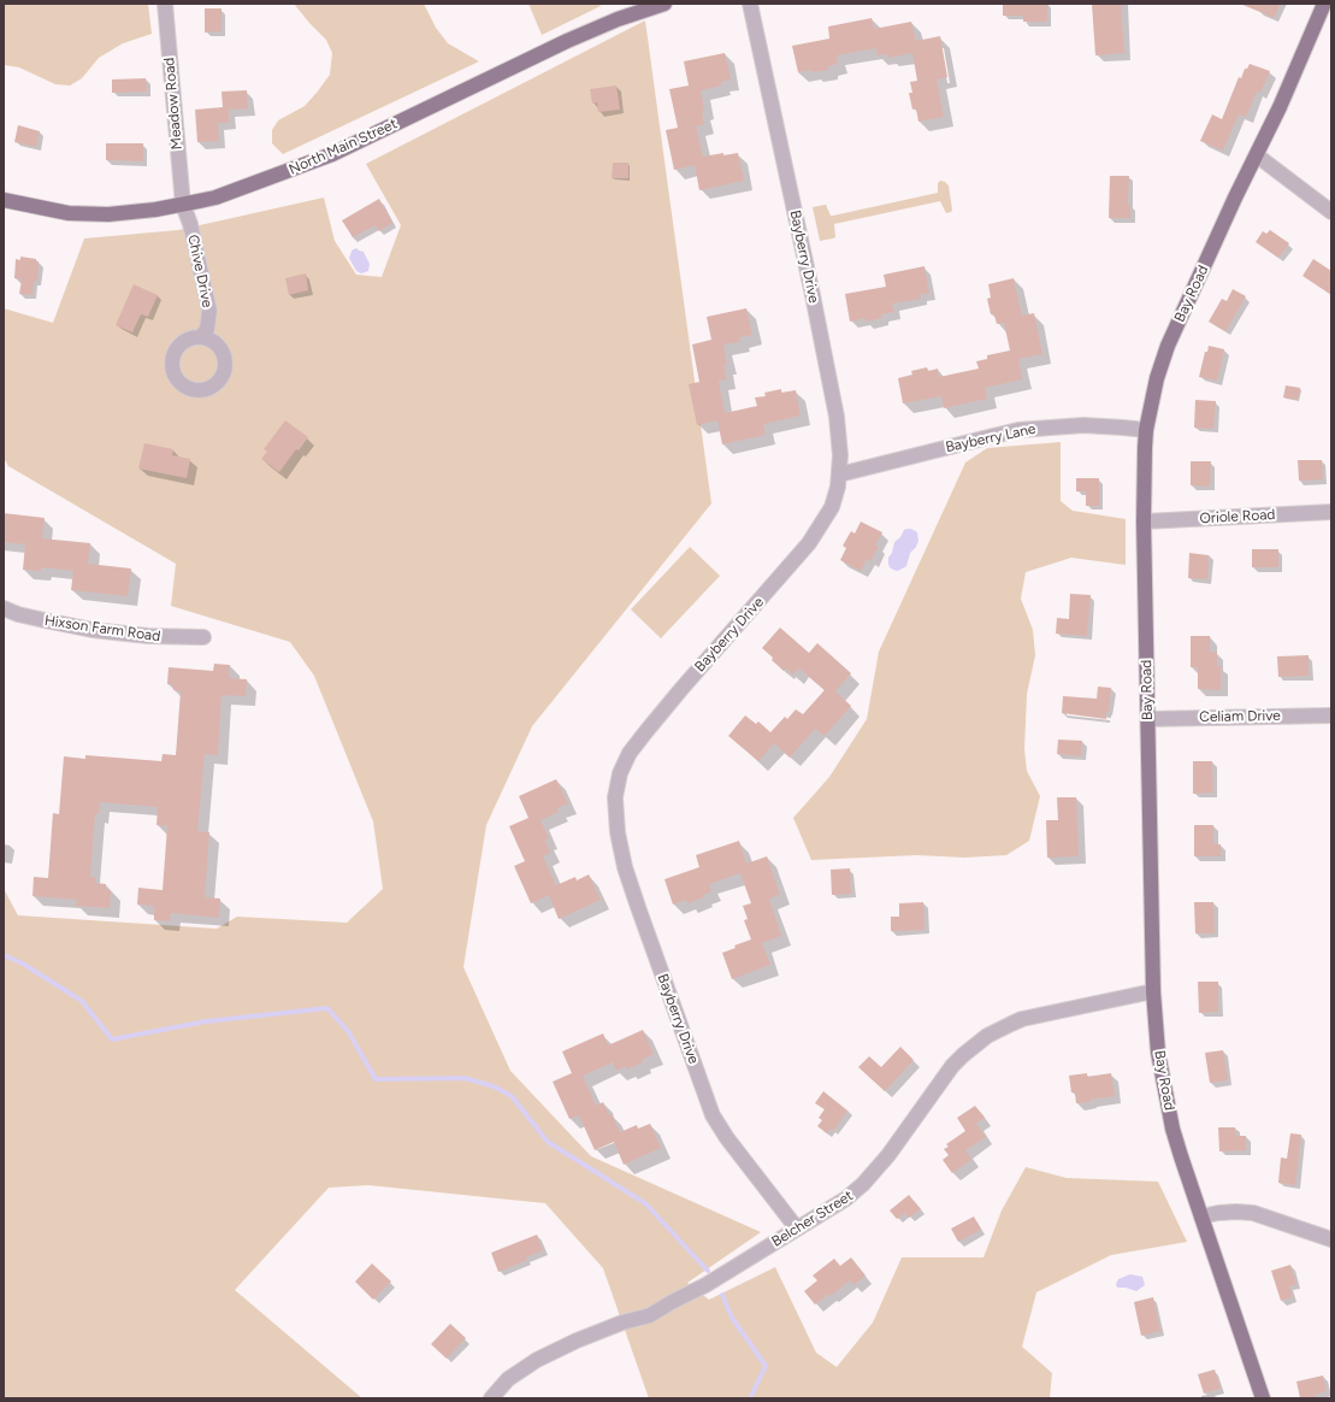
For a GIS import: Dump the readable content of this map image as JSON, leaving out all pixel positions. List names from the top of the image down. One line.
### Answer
{"streets":{"main road":["North Main Street","Bay Road"],"street":["Meadow Road","Bayberry Drive","Chive Drive","Bayberry Lane","Oriole Road","Hixson Farm Road","Celiam Drive","Belcher Street"]},"crossings":[["Meadow Road","North Main Street"],["Meadow Road","Chive Drive"],["North Main Street","Chive Drive"],["Bayberry Drive","Bayberry Lane"],["Bayberry Drive","Belcher Street"],["Bay Road","Bayberry Lane"],["Bay Road","Oriole Road"],["Bay Road","Celiam Drive"],["Bay Road","Belcher Street"]]}
